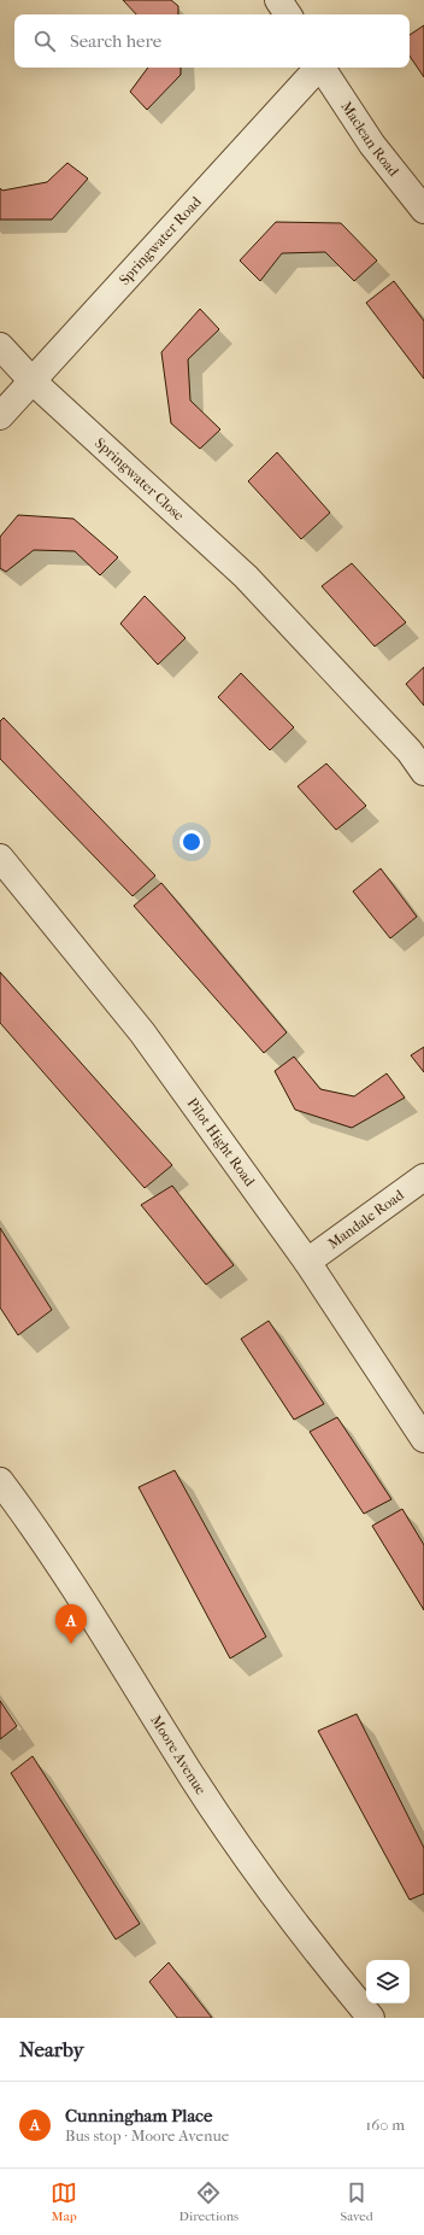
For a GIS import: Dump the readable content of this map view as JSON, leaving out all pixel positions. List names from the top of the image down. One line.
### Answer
{"streets":{"street":["Maclean Road","Springwater Road","Springwater Close","Pilot Hight Road","Mandale Road","Moore Avenue"]},"crossings":[["Springwater Road","Springwater Close"],["Pilot Hight Road","Mandale Road"]],"page":{"search":"Search here","pins":"A","heading":"Nearby","list":[{"mark":"A","name":"Cunningham Place","note":"Bus stop · Moore Avenue","value":"160 m"}],"nav":["Map","Directions","Saved"]}}
